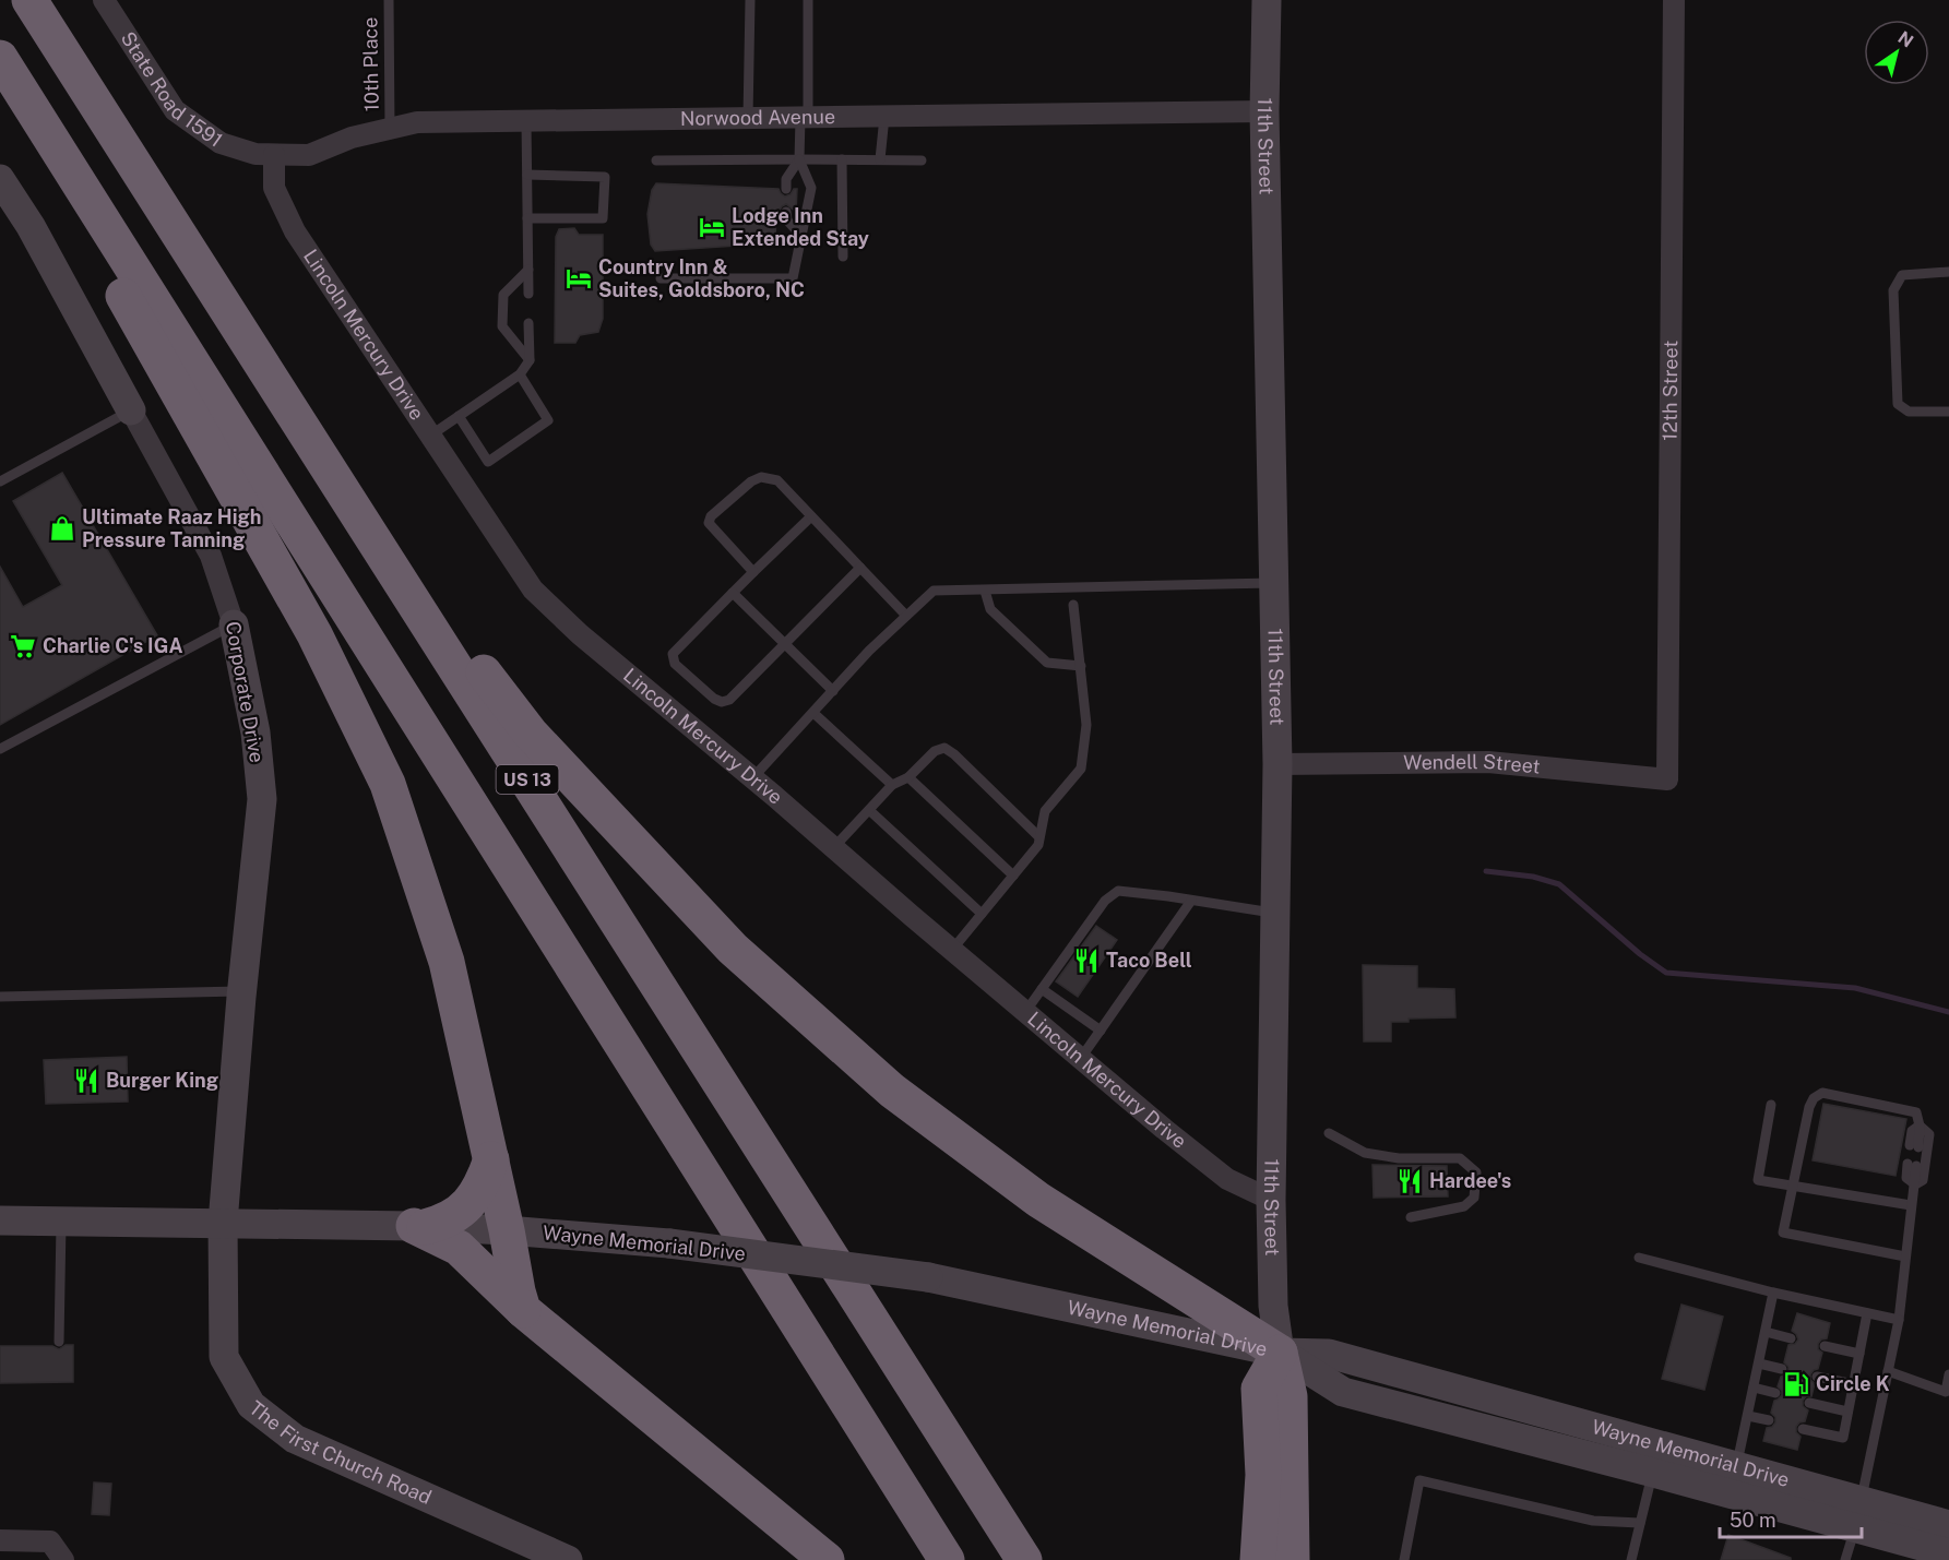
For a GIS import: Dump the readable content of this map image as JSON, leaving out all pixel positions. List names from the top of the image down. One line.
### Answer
{"streets":{"highway":["US 13"],"street":["State Road 1591","Norwood Avenue","11th Street","Lincoln Mercury Drive","12th Street","Corporate Drive","Wendell Street","Wayne Memorial Drive","The First Church Road"],"lane":["10th Place"]},"crossings":[["10th Place","Norwood Avenue"],["State Road 1591","Norwood Avenue"],["State Road 1591","Lincoln Mercury Drive"],["Norwood Avenue","11th Street"],["Norwood Avenue","Lincoln Mercury Drive"],["11th Street","Lincoln Mercury Drive"],["11th Street","Wendell Street"],["11th Street","Wayne Memorial Drive"],["12th Street","Wendell Street"],["Corporate Drive","Wayne Memorial Drive"],["Corporate Drive","The First Church Road"],["Wayne Memorial Drive","The First Church Road"]],"places":{"hotel":["Lodge Inn Extended Stay","Country Inn & Suites, Goldsboro, NC"],"shop":["Ultimate Raaz High Pressure Tanning"],"supermarket":["Charlie C's IGA"],"restaurant":["Taco Bell","Burger King","Hardee's"],"fuel station":["Circle K"]},"scale_bar":"50 m","north":"top right"}
